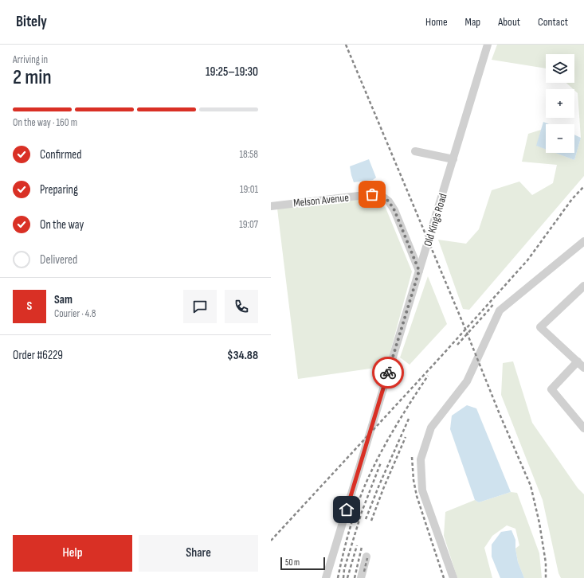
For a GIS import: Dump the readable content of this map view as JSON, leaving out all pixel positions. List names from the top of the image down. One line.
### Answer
{"streets":{"street":["Melson Avenue","Old Kings Road"]},"crossings":[["Melson Avenue","Old Kings Road"]],"scale_bar":"50 m","page":{"header":"Bitely","nav":["Home","Map","About","Contact"],"heading":["2 min","Arriving in","19:25–19:30"],"panel":["Sam","Courier · 4.8","Order #6229","$34.88"],"map_buttons":["+","−"],"bar":"On the way · 160 m","list":[["Confirmed","18:58"],["Preparing","19:01"],["On the way","19:07"],"Delivered"],"round":"S","buttons":["Help","Share"],"scale":"50 m"}}
